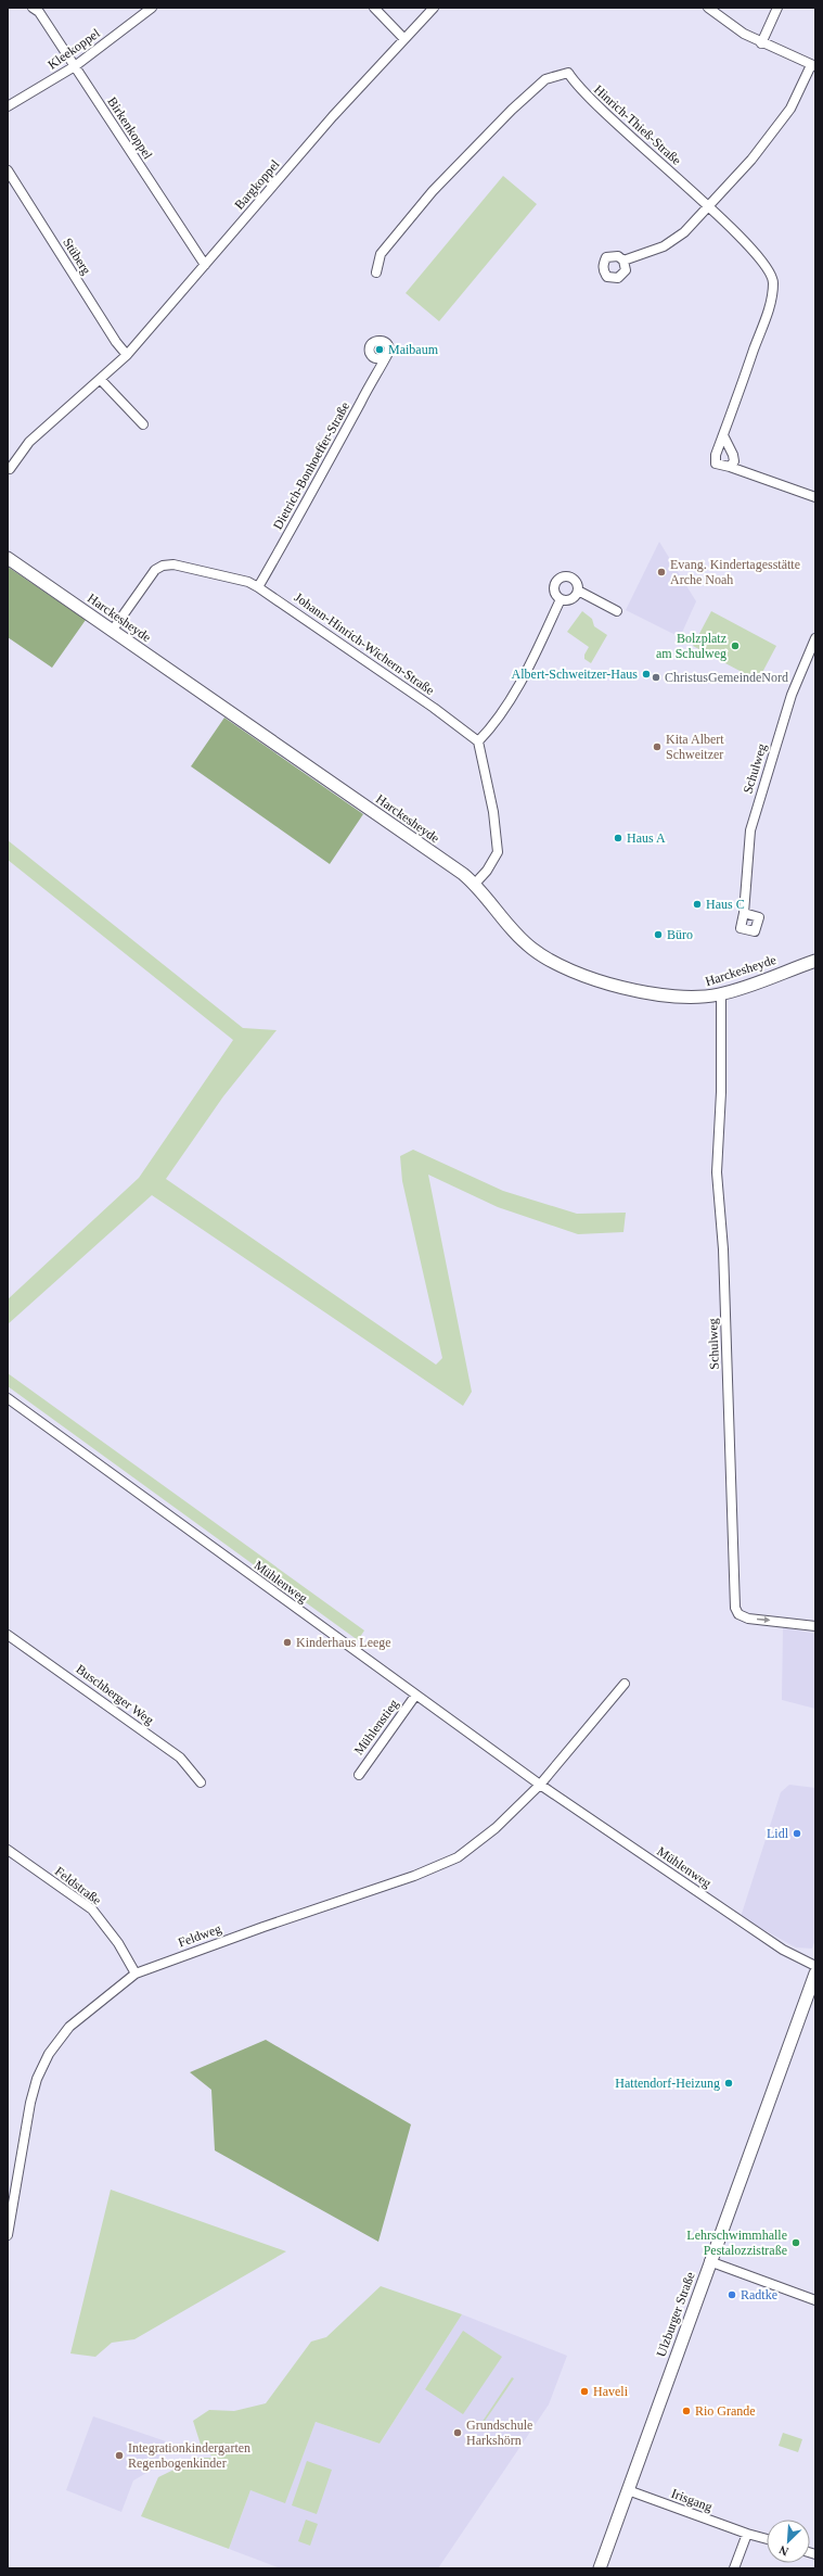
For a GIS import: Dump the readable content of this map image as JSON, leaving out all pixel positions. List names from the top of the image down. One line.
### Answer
{"streets":{"main road":["Harckesheyde","Ulzburger Straße"],"street":["Kleekoppel","Hinrich-Thieß-Straße","Birkenkoppel","Bargkoppel","Stüberg","Dietrich-Bonhoeffer-Straße","Johann-Hinrich-Wichern-Straße","Schulweg","Mühlenweg","Buschberger Weg","Mühlenstieg","Feldstraße","Feldweg","Irisgang"]},"crossings":[["Kleekoppel","Birkenkoppel"],["Birkenkoppel","Bargkoppel"],["Bargkoppel","Stüberg"],["Dietrich-Bonhoeffer-Straße","Johann-Hinrich-Wichern-Straße"],["Harckesheyde","Johann-Hinrich-Wichern-Straße"],["Harckesheyde","Schulweg"],["Mühlenweg","Mühlenstieg"],["Mühlenweg","Feldweg"],["Feldstraße","Feldweg"],["Ulzburger Straße","Irisgang"]],"one_way":["Schulweg"],"places":["Maibaum","Evang. Kindertagesstätte Arche Noah","Bolzplatz am Schulweg","Albert-Schweitzer-Haus","ChristusGemeindeNord","Kita Albert Schweitzer","Haus A","Haus C","Büro","Kinderhaus Leege","Lidl","Hattendorf-Heizung","Lehrschwimmhalle Pestalozzistraße","Radtke","Haveli","Rio Grande","Grundschule Harkshörn","Integrationkindergarten Regenbogenkinder"],"north":"bottom left"}
